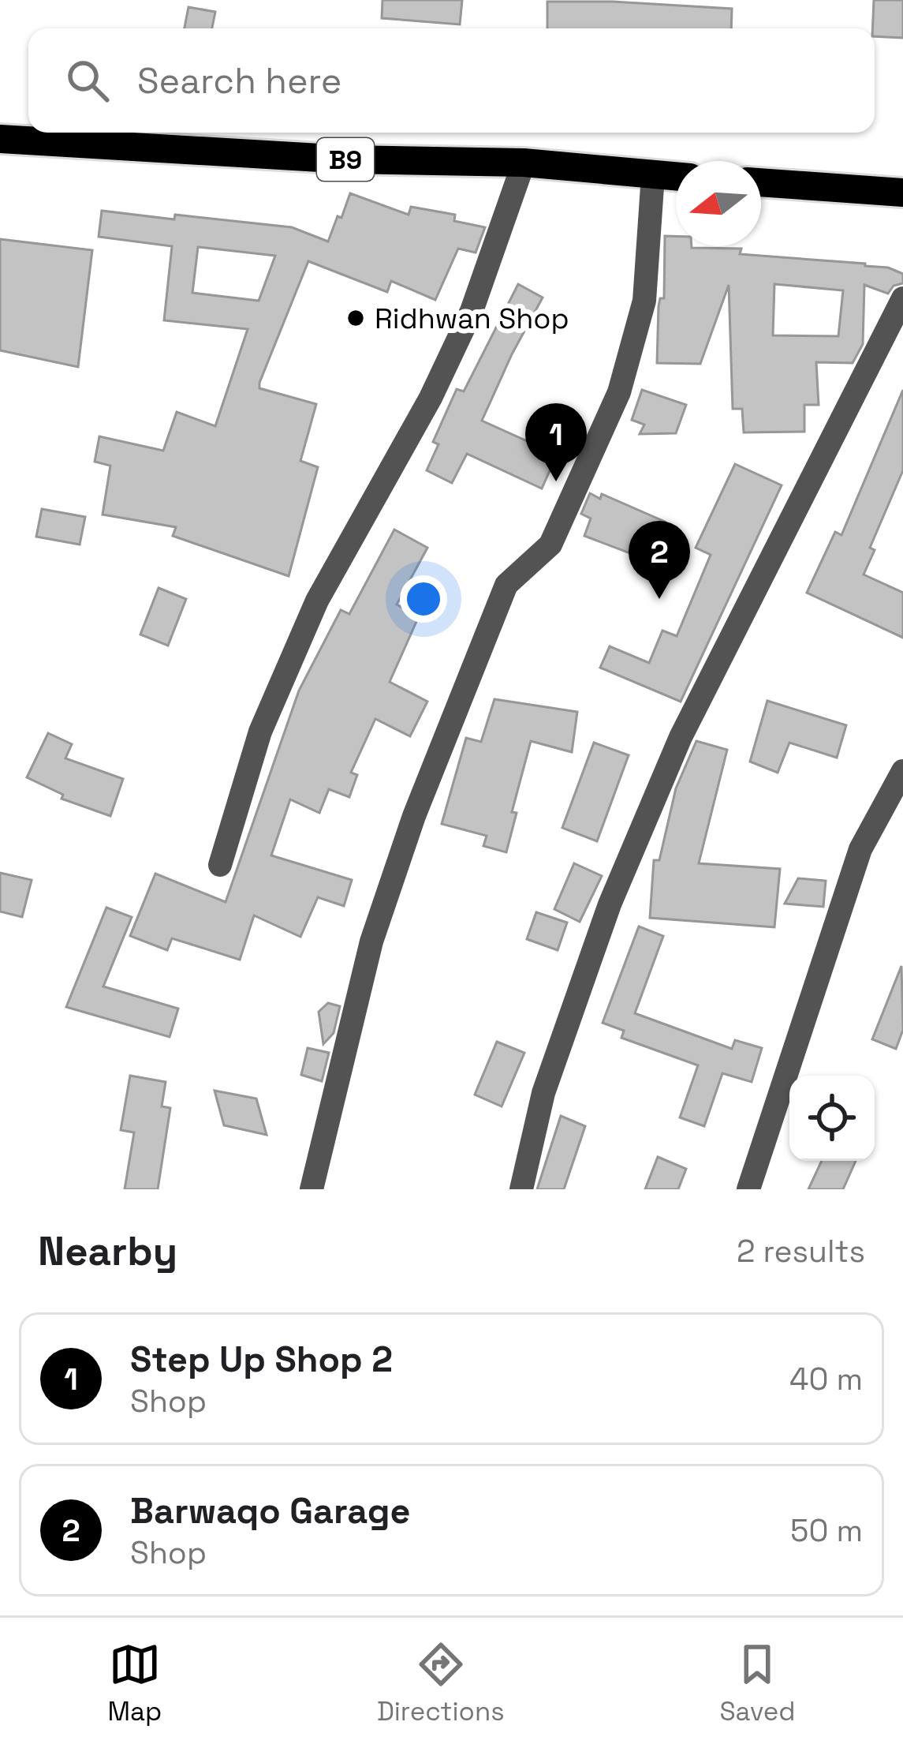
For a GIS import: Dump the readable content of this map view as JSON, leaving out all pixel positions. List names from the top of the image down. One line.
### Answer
{"streets":{"highway":["B9"]},"places":["Ridhwan Shop"],"north":"left","page":{"search":"Search here","pins":["1","2"],"heading":["Nearby","2 results"],"list":[{"mark":"1","name":"Step Up Shop 2","note":"Shop","value":"40 m"},{"mark":"2","name":"Barwaqo Garage","note":"Shop","value":"50 m"}],"nav":["Map","Directions","Saved"]}}
